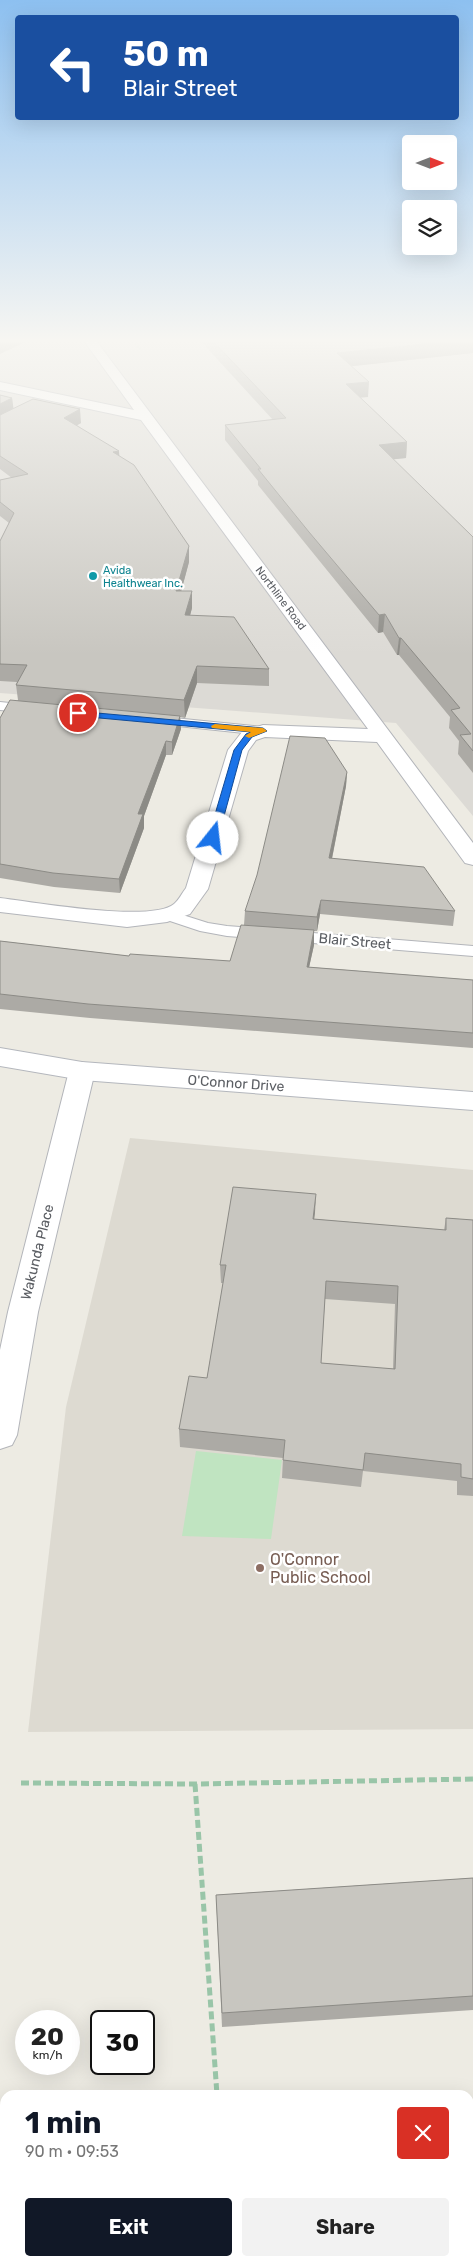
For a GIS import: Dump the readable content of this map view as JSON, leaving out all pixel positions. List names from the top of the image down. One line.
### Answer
{"streets":{"street":["Northline Road","Blair Street","O'Connor Drive","Wakunda Place"]},"crossings":[["O'Connor Drive","Wakunda Place"]],"places":["Avida Healthwear Inc.","O'Connor Public School"],"north":"right","page":{"turn":["50 m","Blair Street"],"speed":"20 km/h","limit":"30","heading":["1 min","90 m · 09:53"],"buttons":["Exit","Share"]}}
